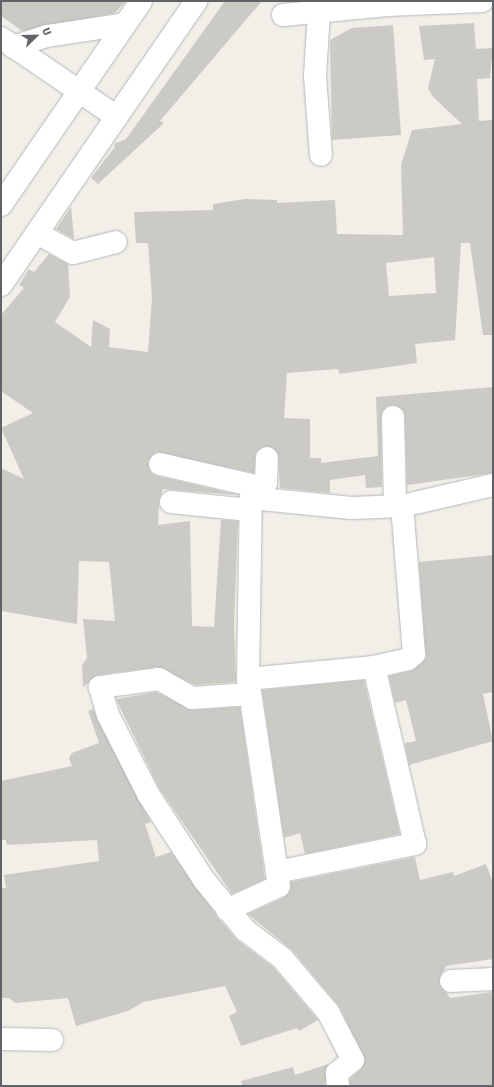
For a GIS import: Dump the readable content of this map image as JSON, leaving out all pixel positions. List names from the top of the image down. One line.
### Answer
{"north":"top right"}
